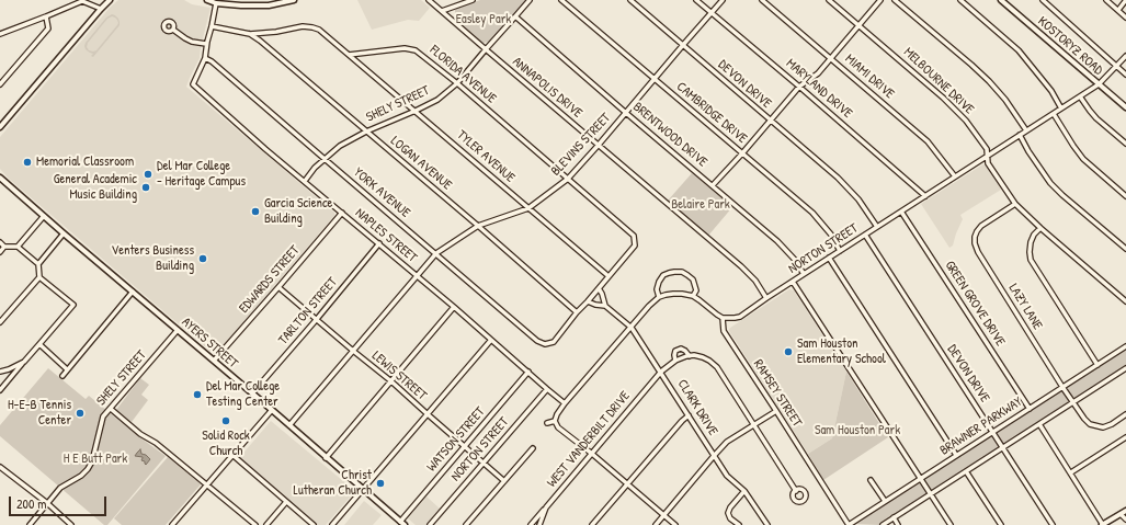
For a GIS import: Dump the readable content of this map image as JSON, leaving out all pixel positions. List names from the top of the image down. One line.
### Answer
{"streets":{"main road":["KOSTORYZ ROAD","AYERS STREET"],"street":["FLORIDA AVENUE","MIAMI DRIVE","MELBOURNE DRIVE","DEVON DRIVE","ANNAPOLIS DRIVE","MARYLAND DRIVE","SHELY STREET","CAMBRIDGE DRIVE","BRENTWOOD DRIVE","BLEVINS STREET","TYLER AVENUE","LOGAN AVENUE","YORK AVENUE","NAPLES STREET","NORTON STREET","EDWARDS STREET","GREEN GROVE DRIVE","LAZY LANE","TARLTON STREET","LEWIS STREET","RAMSEY STREET","CLARK DRIVE","BRAWNER PARKWAY","WATSON STREET","WEST VANDERBILT DRIVE"]},"crossings":[["KOSTORYZ ROAD","NORTON STREET"],["FLORIDA AVENUE","SHELY STREET"],["FLORIDA AVENUE","BLEVINS STREET"],["FLORIDA AVENUE","TYLER AVENUE"],["MIAMI DRIVE","NORTON STREET"],["MELBOURNE DRIVE","NORTON STREET"],["MELBOURNE DRIVE","LAZY LANE"],["DEVON DRIVE","BLEVINS STREET"],["DEVON DRIVE","NORTON STREET"],["DEVON DRIVE","BRAWNER PARKWAY"],["ANNAPOLIS DRIVE","SHELY STREET"],["ANNAPOLIS DRIVE","BLEVINS STREET"],["ANNAPOLIS DRIVE","NORTON STREET"],["MARYLAND DRIVE","BLEVINS STREET"],["MARYLAND DRIVE","NORTON STREET"],["SHELY STREET","BRENTWOOD DRIVE"],["SHELY STREET","TYLER AVENUE"],["SHELY STREET","LOGAN AVENUE"],["SHELY STREET","YORK AVENUE"],["SHELY STREET","NAPLES STREET"],["SHELY STREET","AYERS STREET"],["CAMBRIDGE DRIVE","BLEVINS STREET"],["CAMBRIDGE DRIVE","NORTON STREET"],["BRENTWOOD DRIVE","BLEVINS STREET"],["BRENTWOOD DRIVE","NORTON STREET"],["BLEVINS STREET","TYLER AVENUE"],["BLEVINS STREET","LOGAN AVENUE"],["BLEVINS STREET","YORK AVENUE"],["BLEVINS STREET","NAPLES STREET"],["BLEVINS STREET","AYERS STREET"],["BLEVINS STREET","LEWIS STREET"],["LOGAN AVENUE","YORK AVENUE"],["YORK AVENUE","NAPLES STREET"],["NAPLES STREET","NORTON STREET"],["NAPLES STREET","EDWARDS STREET"],["NAPLES STREET","TARLTON STREET"],["NAPLES STREET","WATSON STREET"],["NORTON STREET","GREEN GROVE DRIVE"],["NORTON STREET","LEWIS STREET"],["NORTON STREET","RAMSEY STREET"],["EDWARDS STREET","AYERS STREET"],["EDWARDS STREET","LEWIS STREET"],["GREEN GROVE DRIVE","BRAWNER PARKWAY"],["LAZY LANE","BRAWNER PARKWAY"],["TARLTON STREET","AYERS STREET"],["TARLTON STREET","LEWIS STREET"],["AYERS STREET","WATSON STREET"],["LEWIS STREET","WATSON STREET"],["RAMSEY STREET","BRAWNER PARKWAY"],["CLARK DRIVE","WEST VANDERBILT DRIVE"]],"parks":["Easley Park","Belaire Park","Sam Houston Park","H E Butt Park"],"places":["Memorial Classroom","Del Mar College - Heritage Campus","General Academic Music Building","Garcia Science Building","Venters Business Building","Sam Houston Elementary School","Del Mar College Testing Center","H-E-B Tennis Center","Solid Rock Church","Christ Lutheran Church"],"scale_bar":"200 m"}
